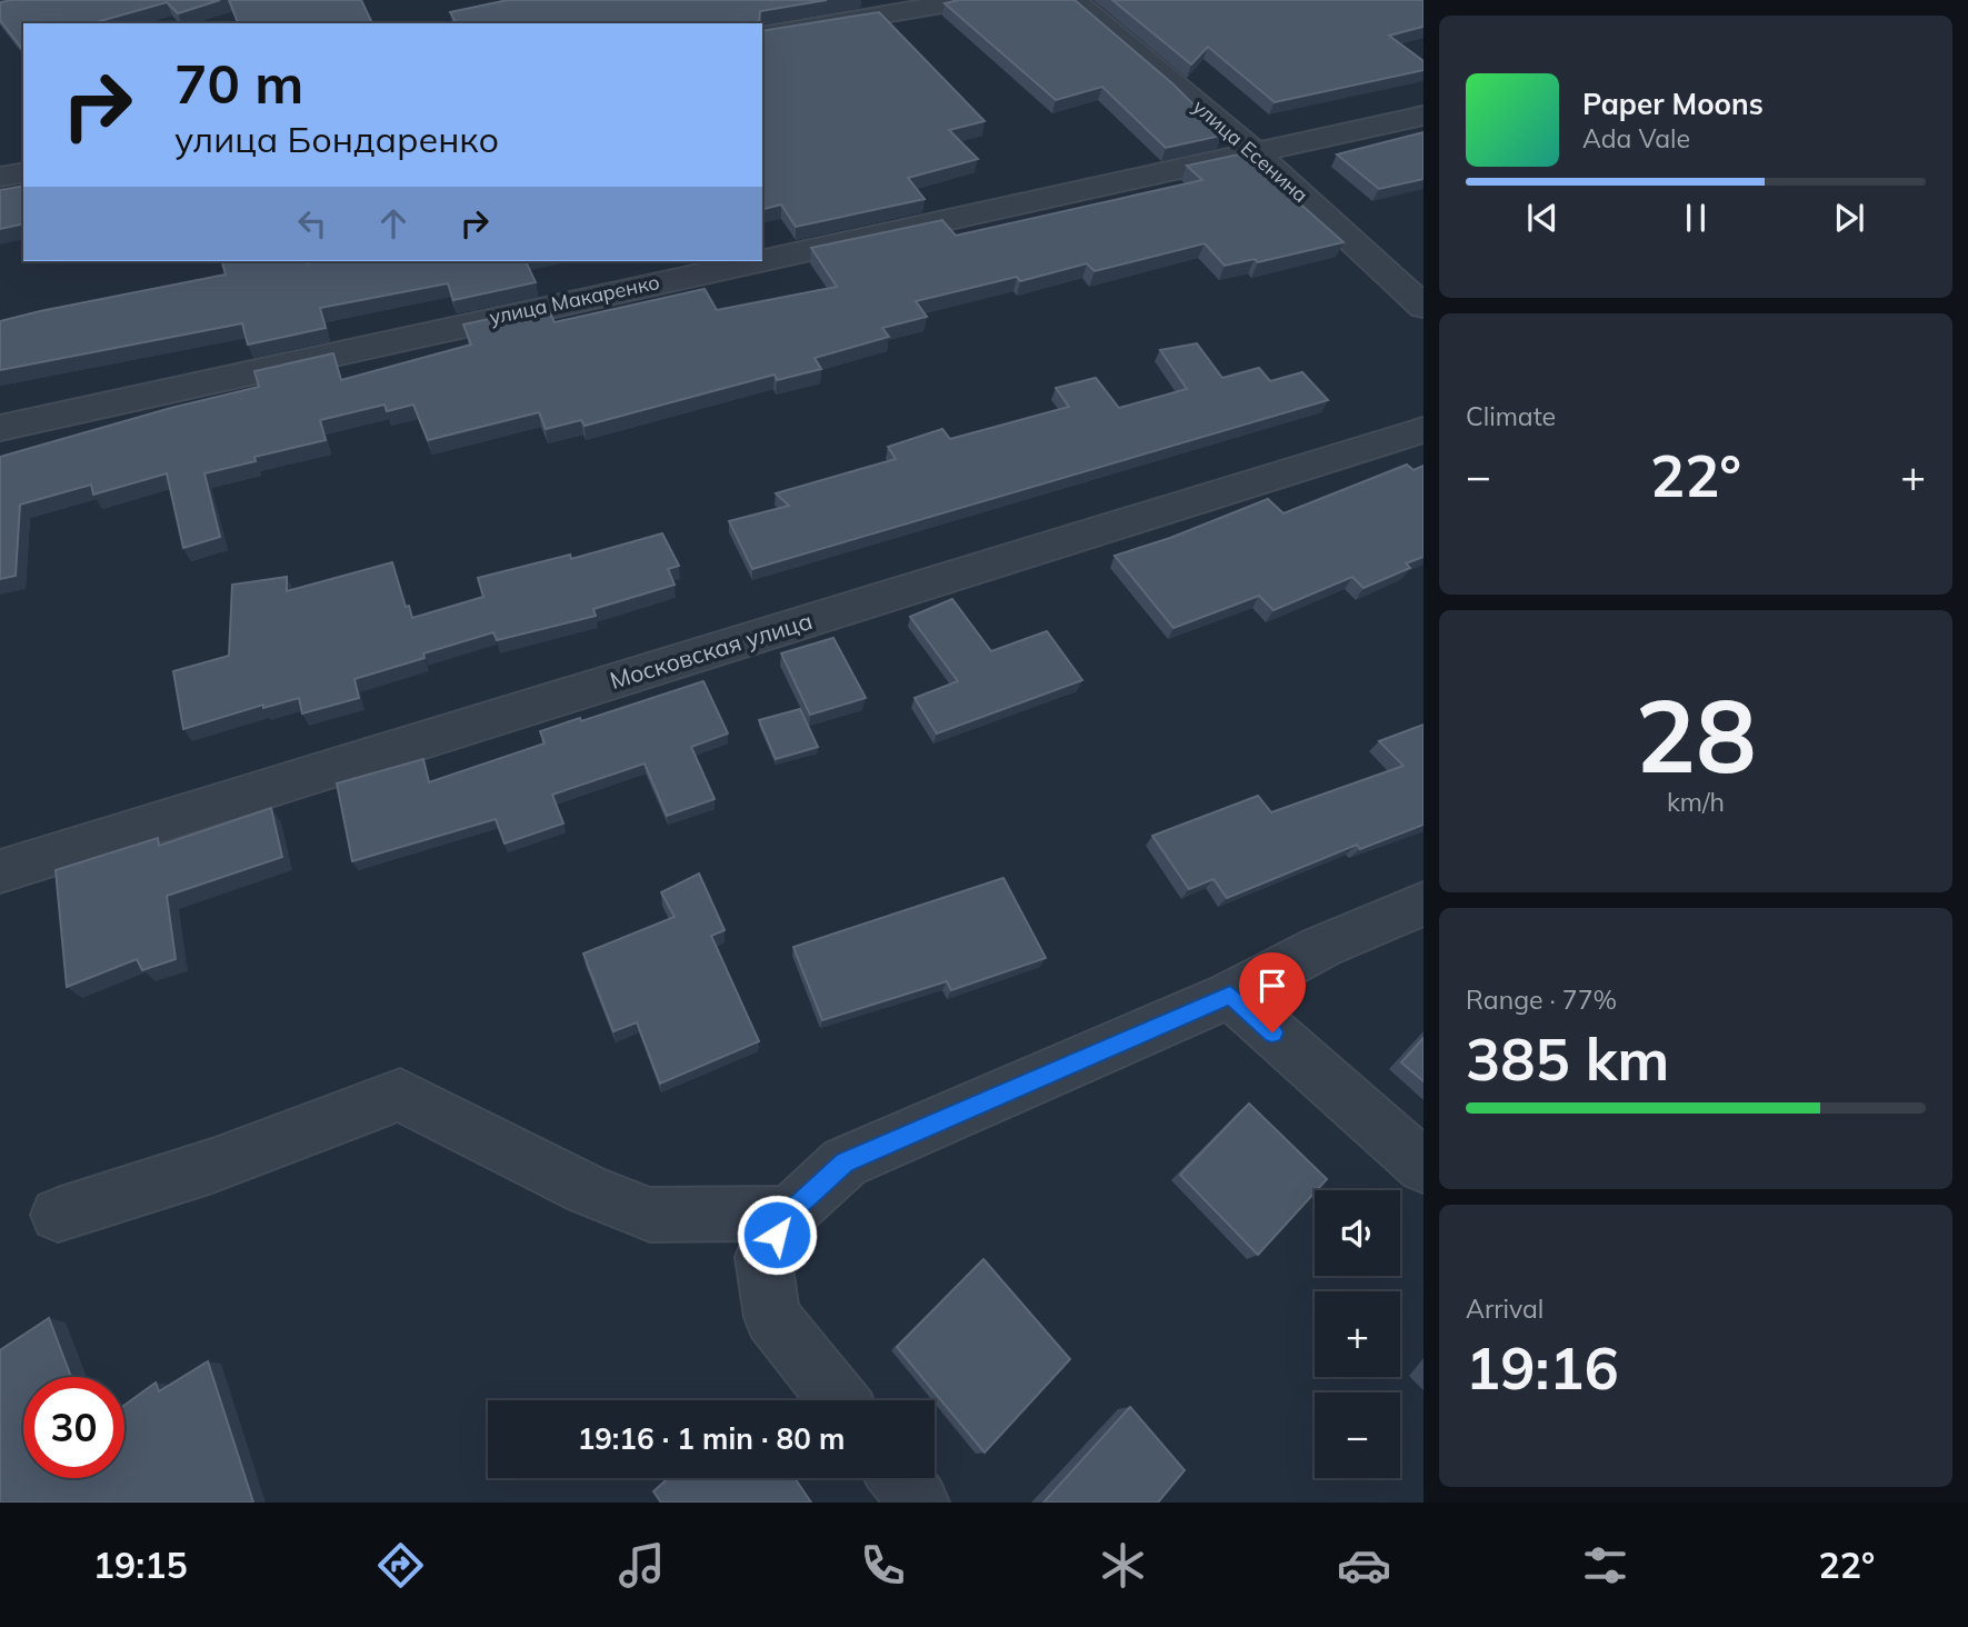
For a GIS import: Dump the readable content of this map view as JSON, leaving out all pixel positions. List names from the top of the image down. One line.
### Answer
{"streets":{"street":["улица Есенина","улица Макаренко","Московская улица"]},"crossings":[["улица Есенина","улица Макаренко"]],"page":{"turn":["70 m","улица Бондаренко"],"song":["Paper Moons","Ada Vale"],"tile":["Climate",["28","km/h"],["Range · 77%","385 km"],["Arrival","19:16"]],"heat":["−","22°","+"],"map_buttons":["+","−"],"limit":"30","trip":"19:16 · 1 min · 80 m","tabs":["19:15","22°"]}}
